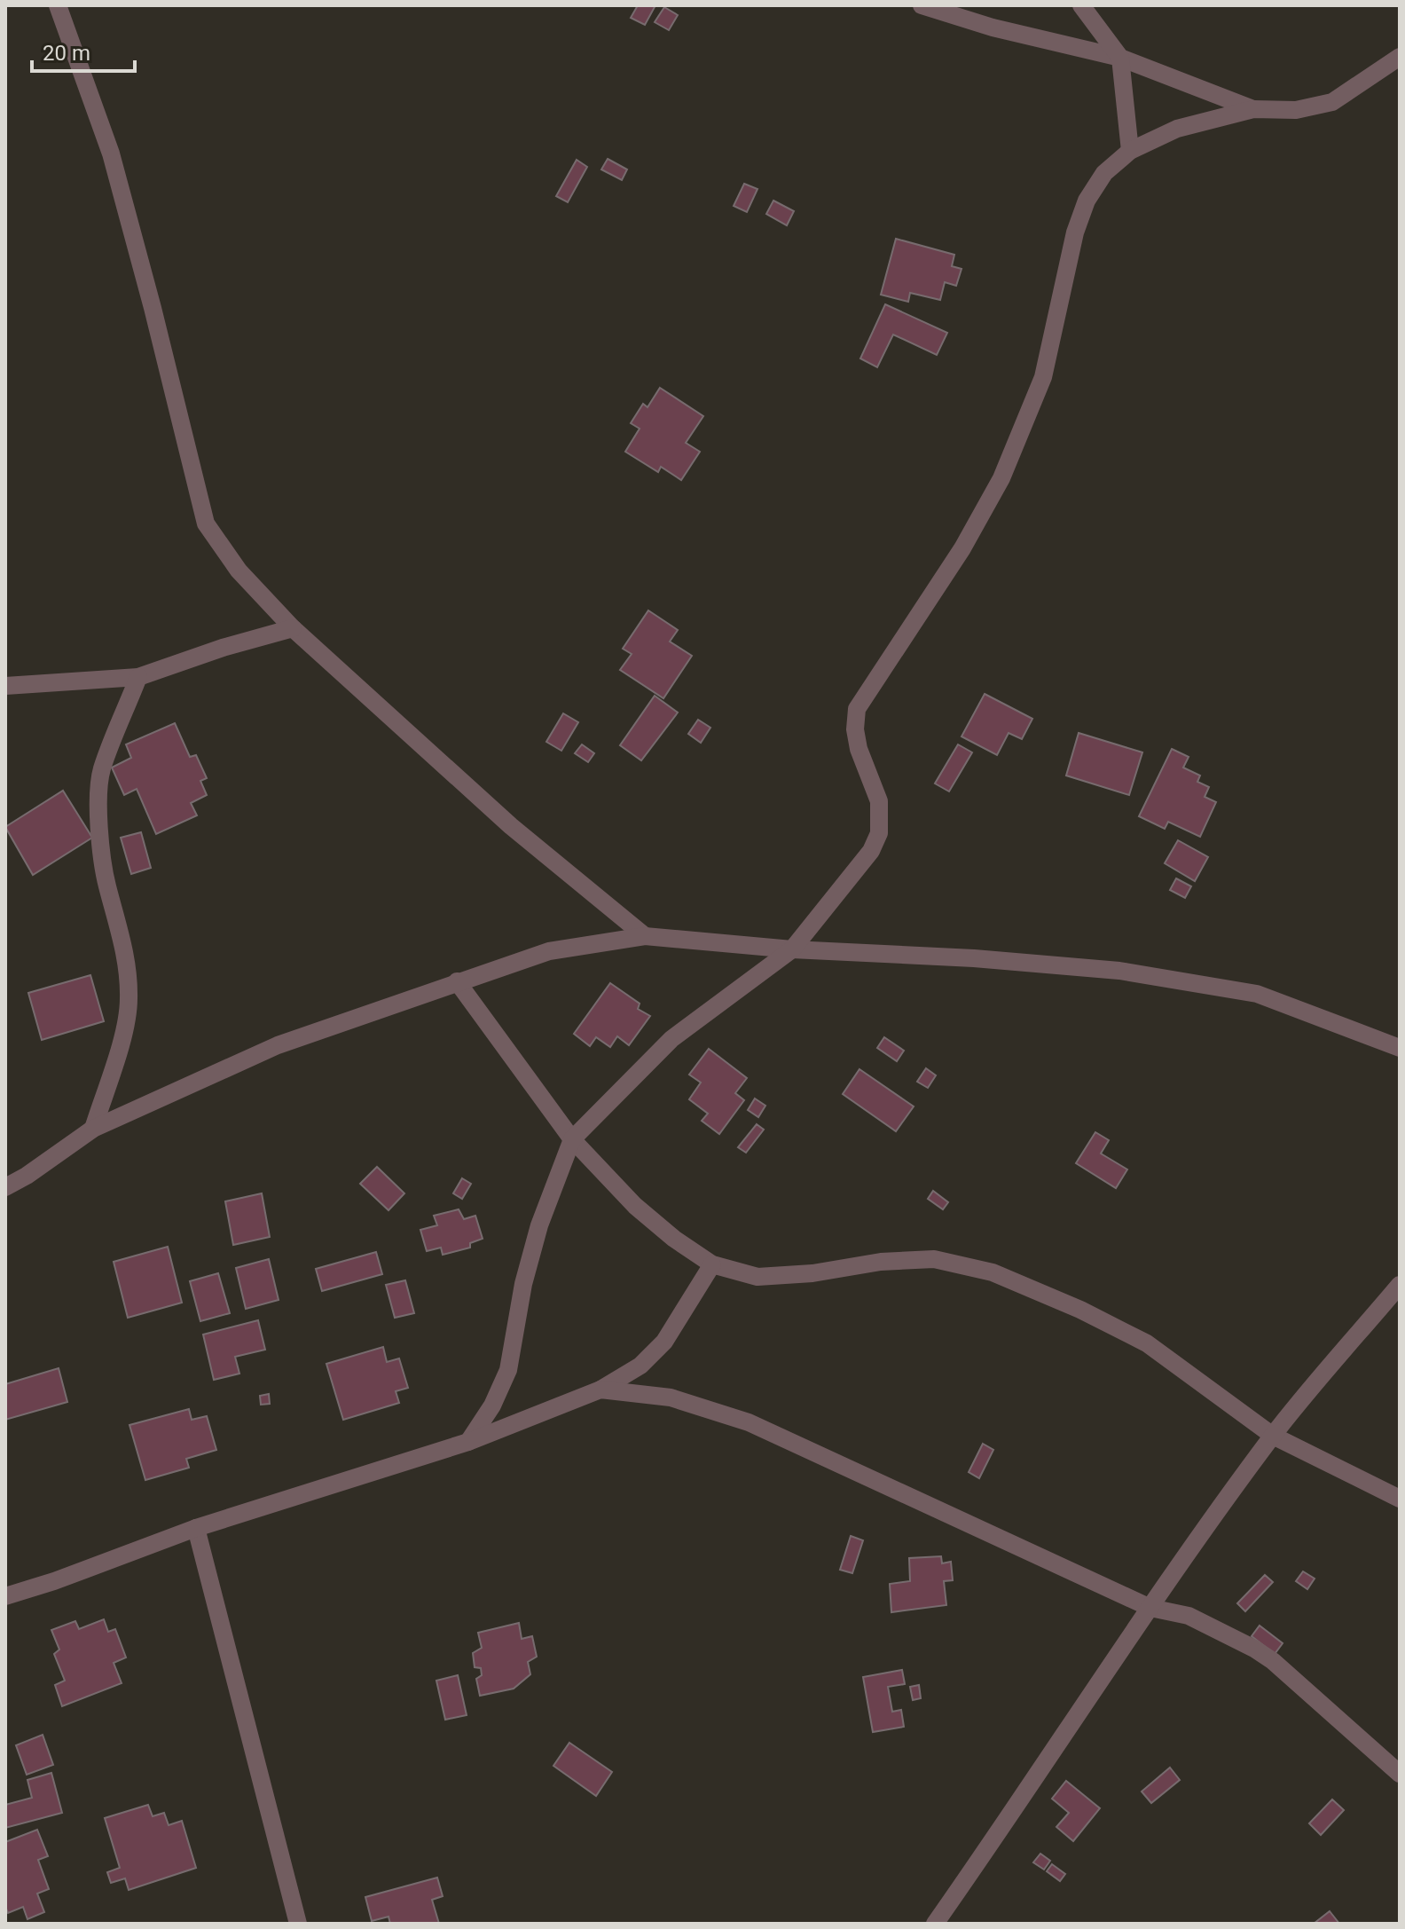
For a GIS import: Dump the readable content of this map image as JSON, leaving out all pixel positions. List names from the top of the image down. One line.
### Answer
{"scale_bar":"20 m"}
